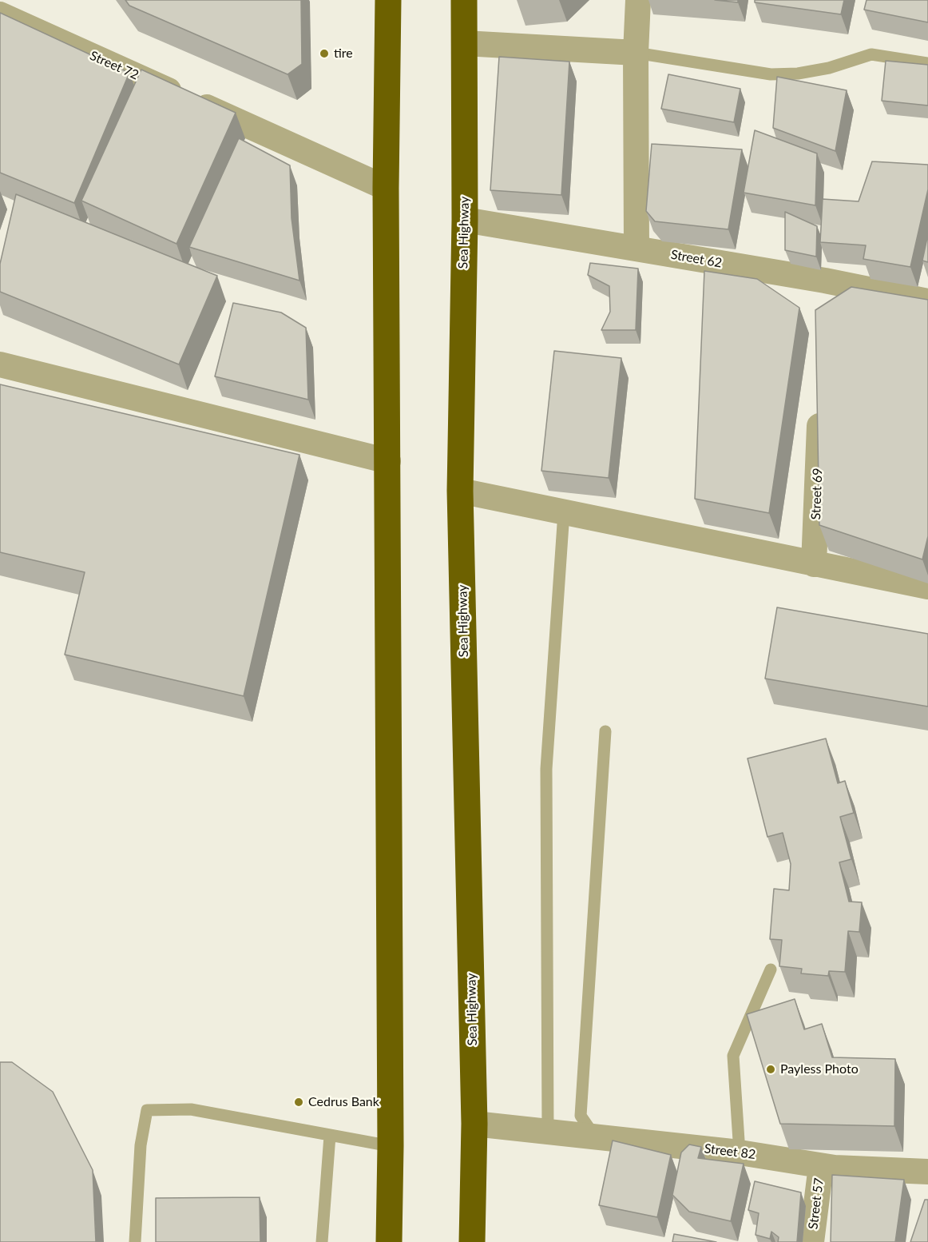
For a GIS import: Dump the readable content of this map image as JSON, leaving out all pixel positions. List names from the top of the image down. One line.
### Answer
{"streets":{"highway":["Sea Highway"],"street":["Street 72","Street 62","Street 69","Street 82","Street 57"]},"crossings":[["Sea Highway","Street 62"],["Sea Highway","Street 82"],["Street 82","Street 57"]],"places":["tire","Payless Photo","Cedrus Bank"]}
